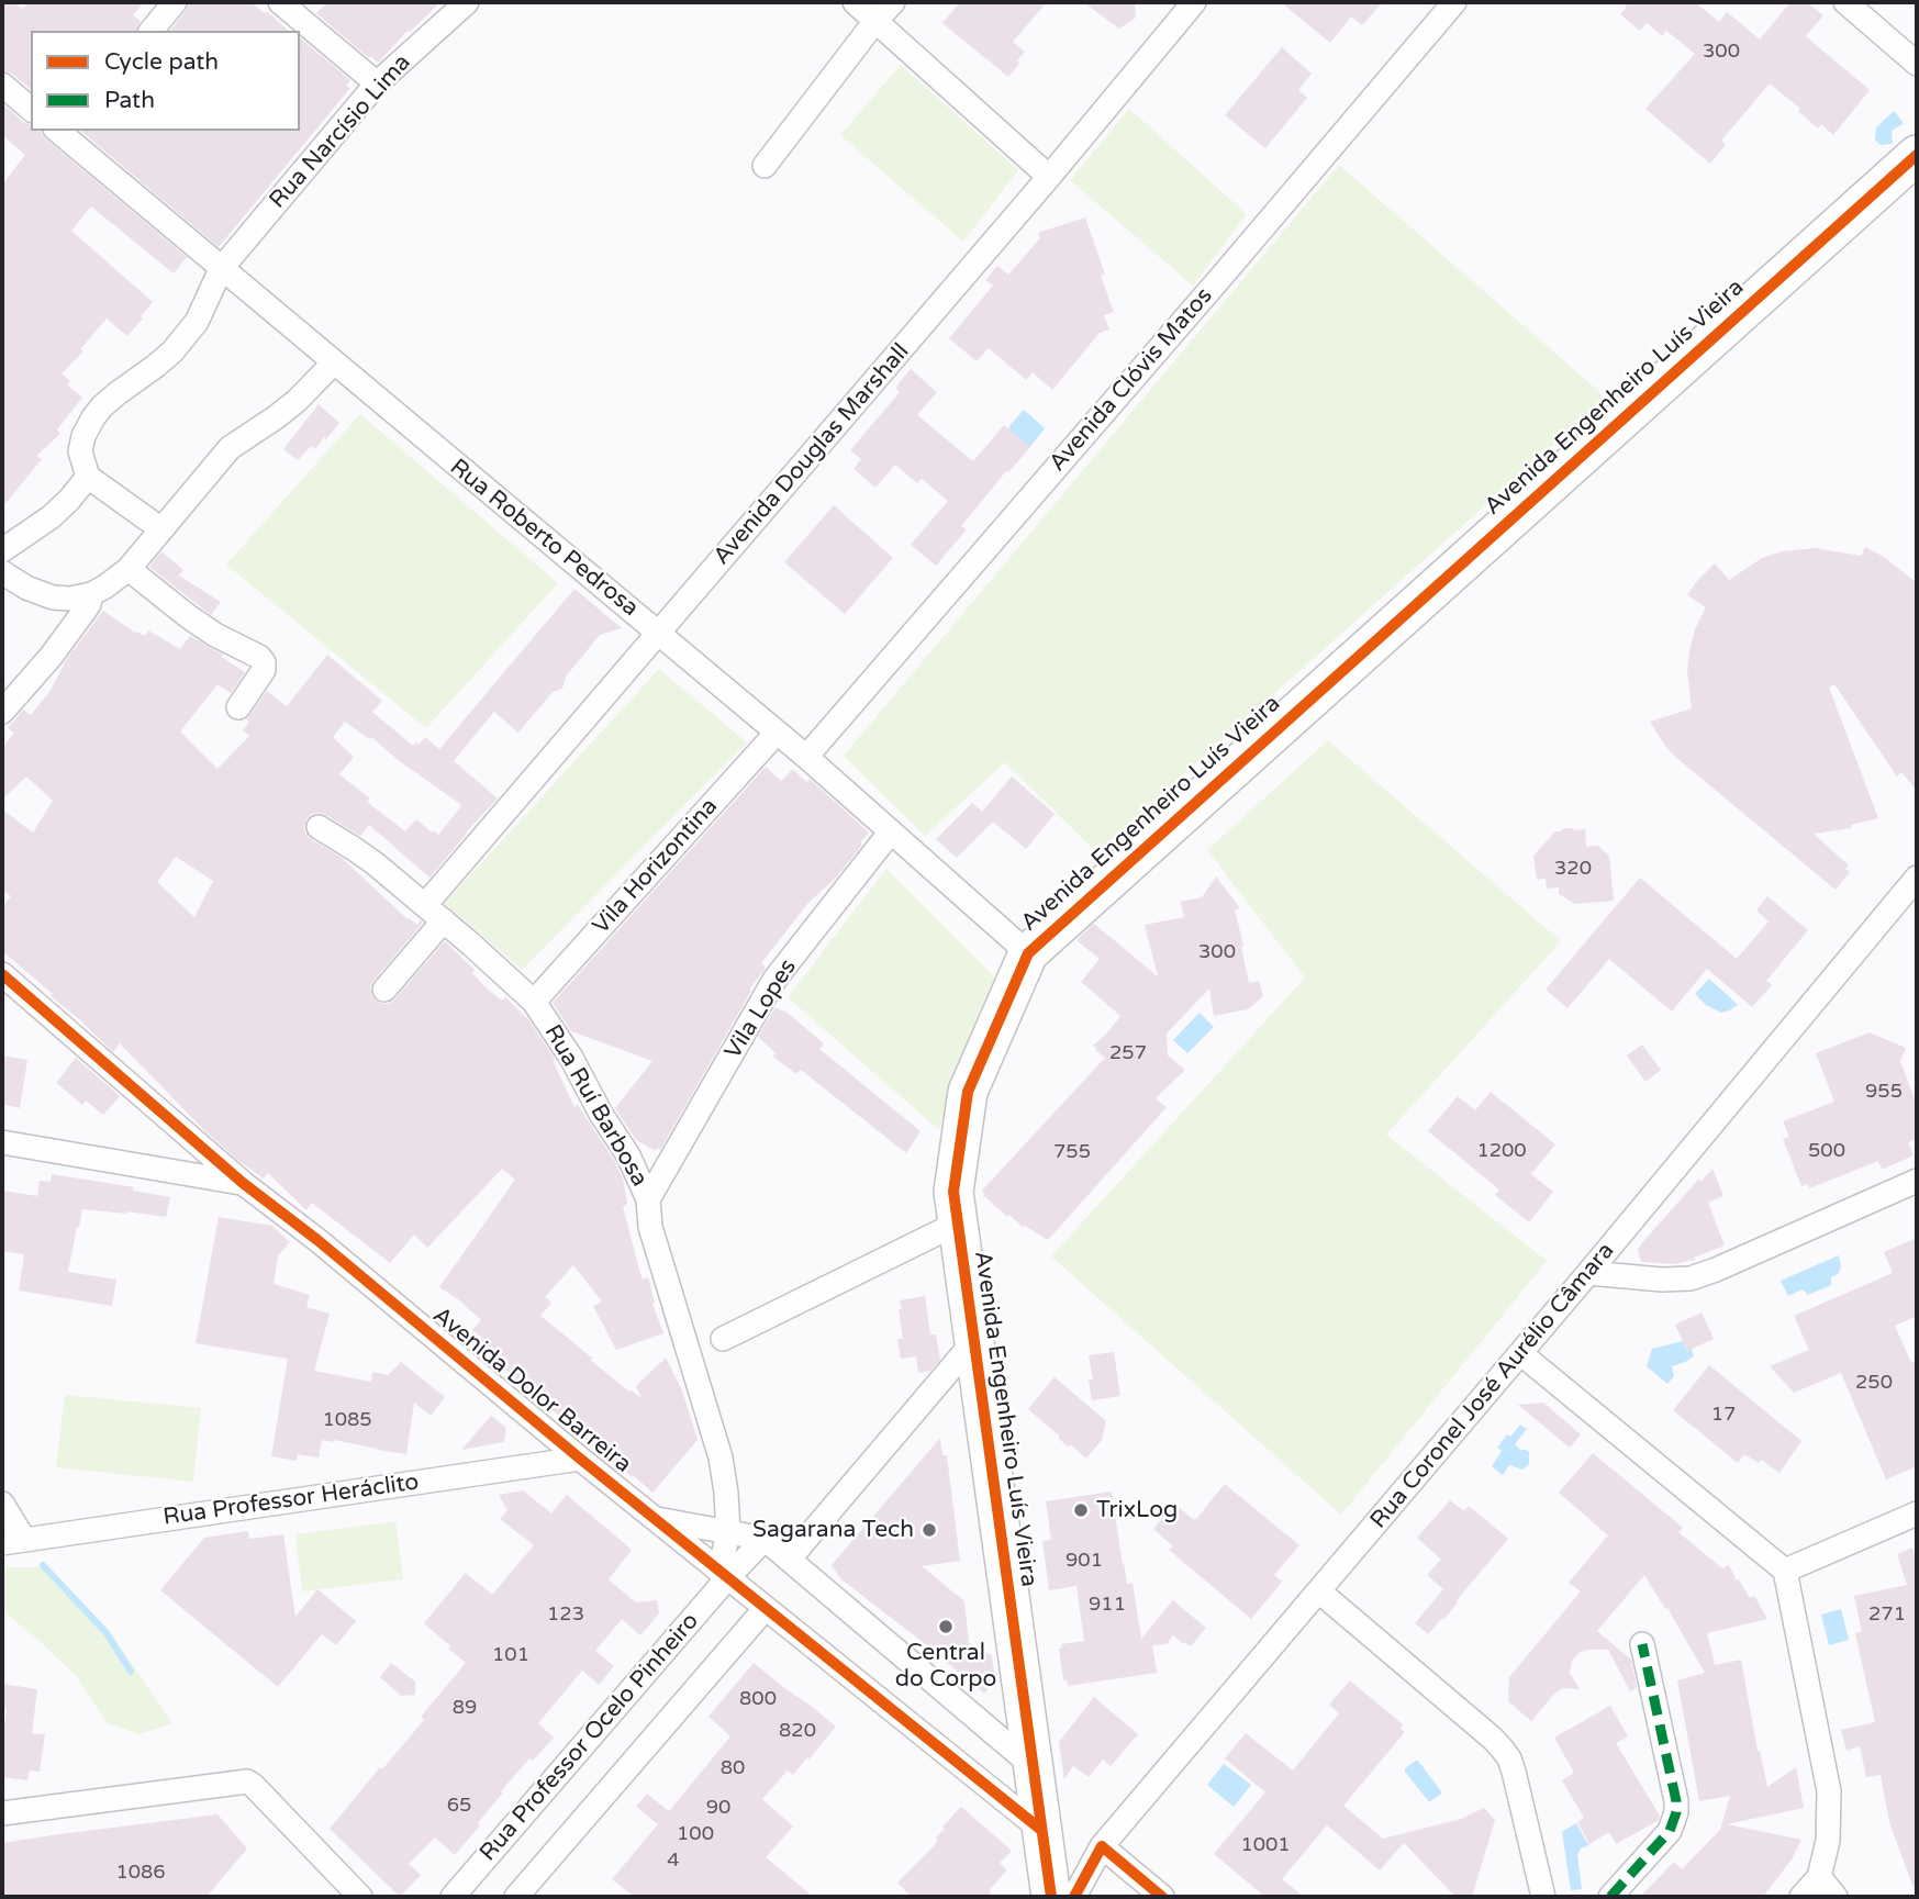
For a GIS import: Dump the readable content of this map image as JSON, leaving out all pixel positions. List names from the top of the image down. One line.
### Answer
{"streets":{"main road":["Avenida Engenheiro Luís Vieira"],"street":["Rua Narcísio Lima","Avenida Clóvis Matos","Avenida Douglas Marshall","Rua Roberto Pedrosa","Vila Horizontina","Vila Lopes","Rua Ruí Barbosa","Rua Coronel José Aurélio Câmara","Avenida Dolor Barreira","Rua Professor Heráclito","Rua Professor Ocelo Pinheiro"]},"crossings":[["Rua Narcísio Lima","Rua Roberto Pedrosa"],["Avenida Clóvis Matos","Rua Roberto Pedrosa"],["Avenida Engenheiro Luís Vieira","Rua Roberto Pedrosa"],["Avenida Engenheiro Luís Vieira","Avenida Dolor Barreira"],["Avenida Douglas Marshall","Rua Roberto Pedrosa"],["Avenida Douglas Marshall","Rua Ruí Barbosa"],["Rua Roberto Pedrosa","Vila Horizontina"],["Rua Roberto Pedrosa","Vila Lopes"],["Vila Horizontina","Rua Ruí Barbosa"],["Vila Lopes","Rua Ruí Barbosa"],["Rua Ruí Barbosa","Avenida Dolor Barreira"],["Rua Ruí Barbosa","Rua Professor Ocelo Pinheiro"],["Avenida Dolor Barreira","Rua Professor Heráclito"],["Avenida Dolor Barreira","Rua Professor Ocelo Pinheiro"]],"places":["TrixLog","Sagarana Tech","Central do Corpo"],"house_numbers":["300","320","300","257","955","1200","500","755","250","17","1085","901","911","123","271","101","800","89","820","80","65","90","100","1001","4","1086"],"legend":["Cycle path","Path"]}
